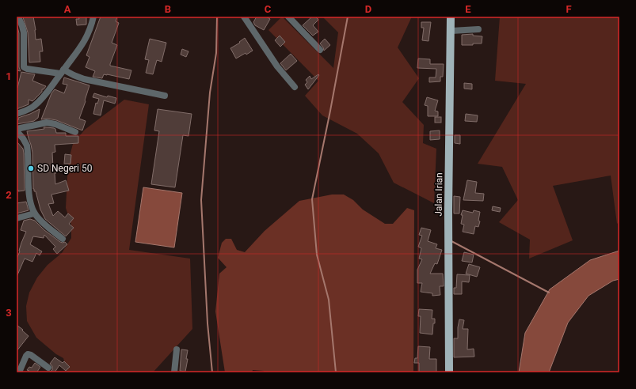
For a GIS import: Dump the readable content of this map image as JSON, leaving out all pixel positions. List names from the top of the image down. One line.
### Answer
{"streets":{"main road":["Jalan Irian"]},"places":["SD Negeri 50"],"grid":{"columns":["A","B","C","D","E","F"],"rows":["1","2","3"]}}
